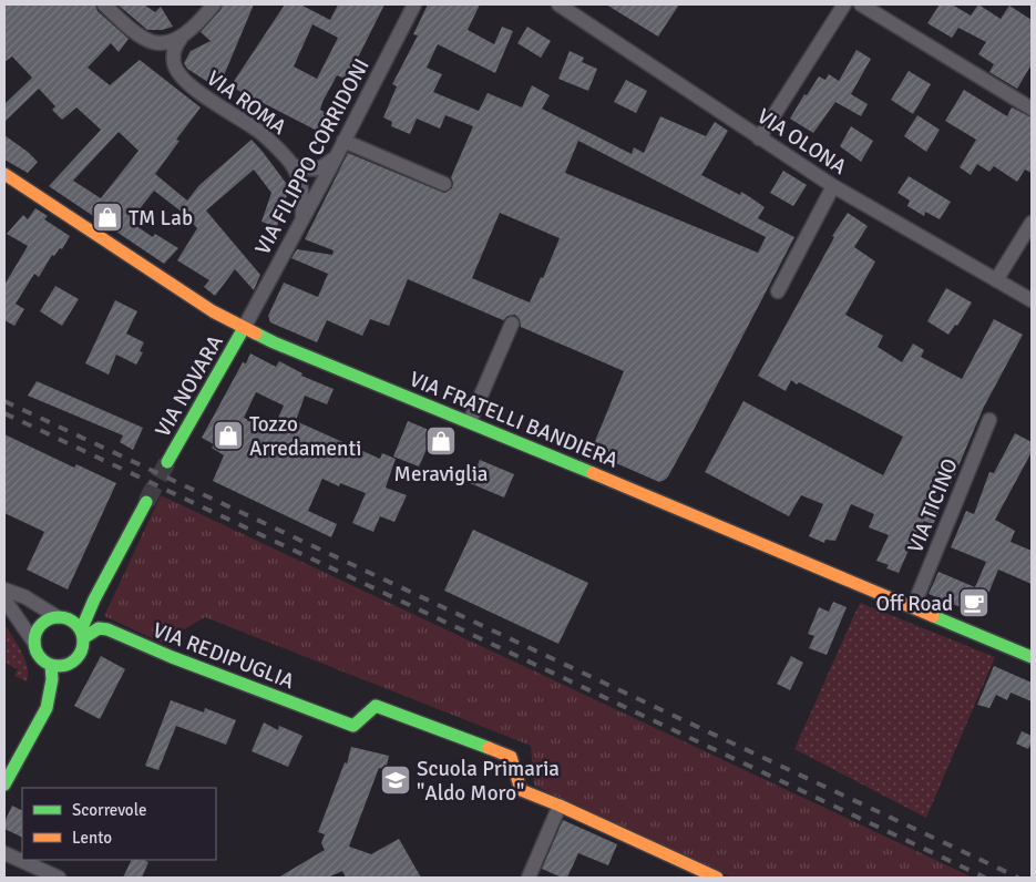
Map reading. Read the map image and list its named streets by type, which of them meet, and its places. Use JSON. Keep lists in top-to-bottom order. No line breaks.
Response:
{"streets":{"street":["VIA ROMA","VIA OLONA","VIA FILIPPO CORRIDONI","VIA NOVARA","VIA FRATELLI BANDIERA","VIA TICINO","VIA REDIPUGLIA"]},"crossings":[["VIA ROMA","VIA FILIPPO CORRIDONI"],["VIA FILIPPO CORRIDONI","VIA NOVARA"],["VIA FILIPPO CORRIDONI","VIA FRATELLI BANDIERA"],["VIA NOVARA","VIA FRATELLI BANDIERA"],["VIA FRATELLI BANDIERA","VIA TICINO"]],"places":{"shop":["TM Lab","Tozzo Arredamenti","Meraviglia"],"cafe":["Off Road"],"school or university":["Scuola Primaria \"Aldo Moro\""]},"legend":["Scorrevole","Lento"]}
